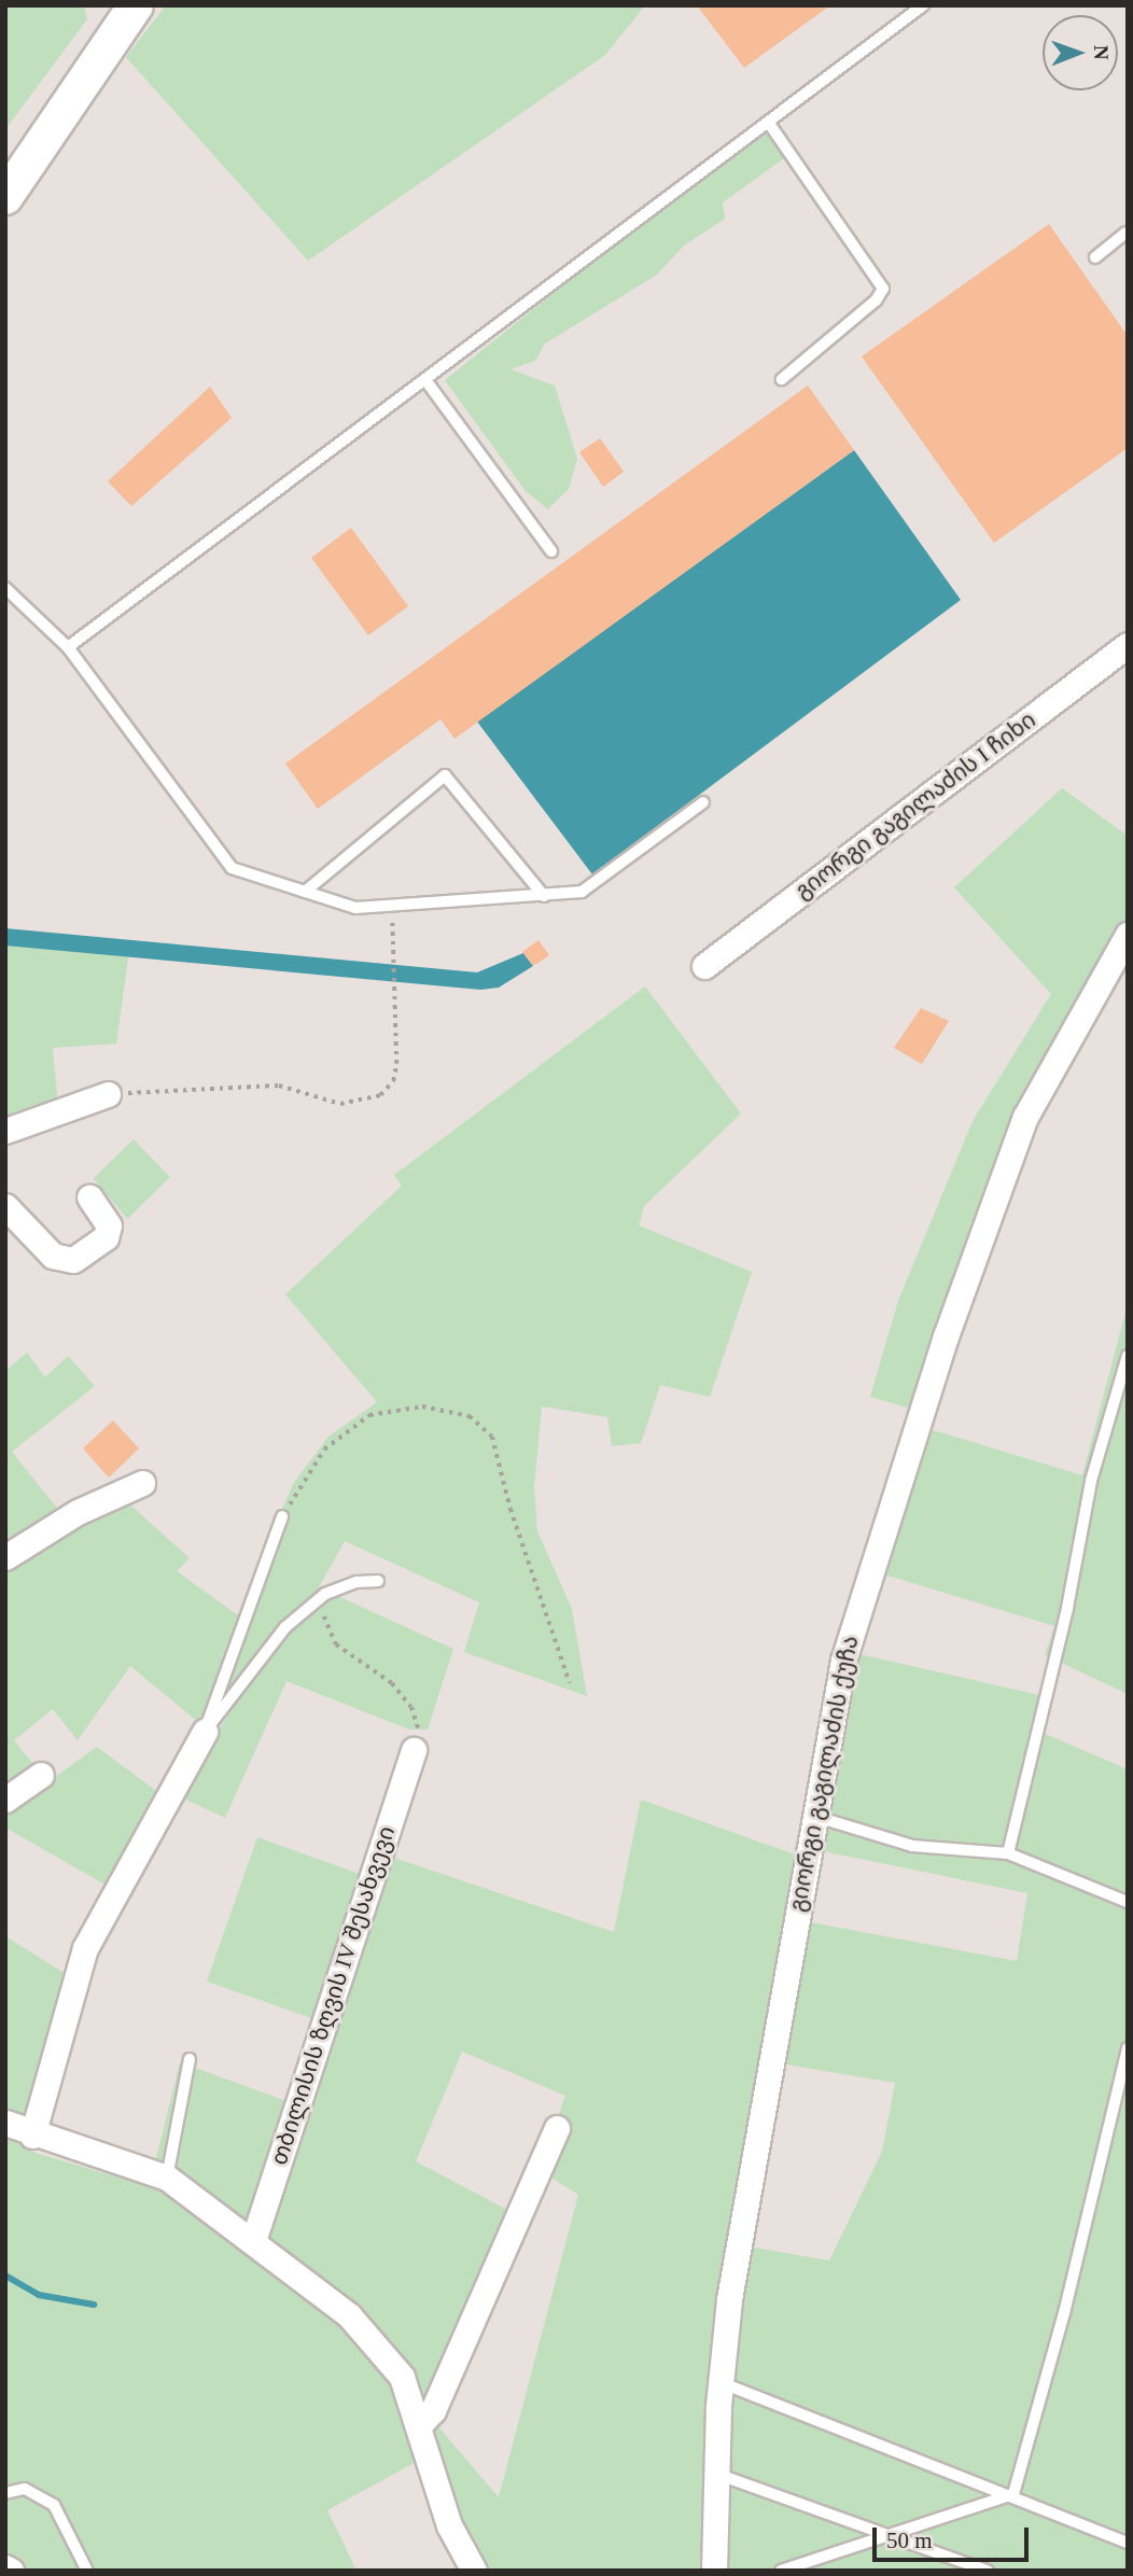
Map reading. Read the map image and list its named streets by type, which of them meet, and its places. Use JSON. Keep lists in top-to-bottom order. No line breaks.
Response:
{"streets":{"street":["გიორგი გაგილაძის I ჩიხი","გიორგი გაგილაძის ქუჩა","თბილისის ზღვის IV შესახვევი"]},"scale_bar":"50 m","north":"right"}
